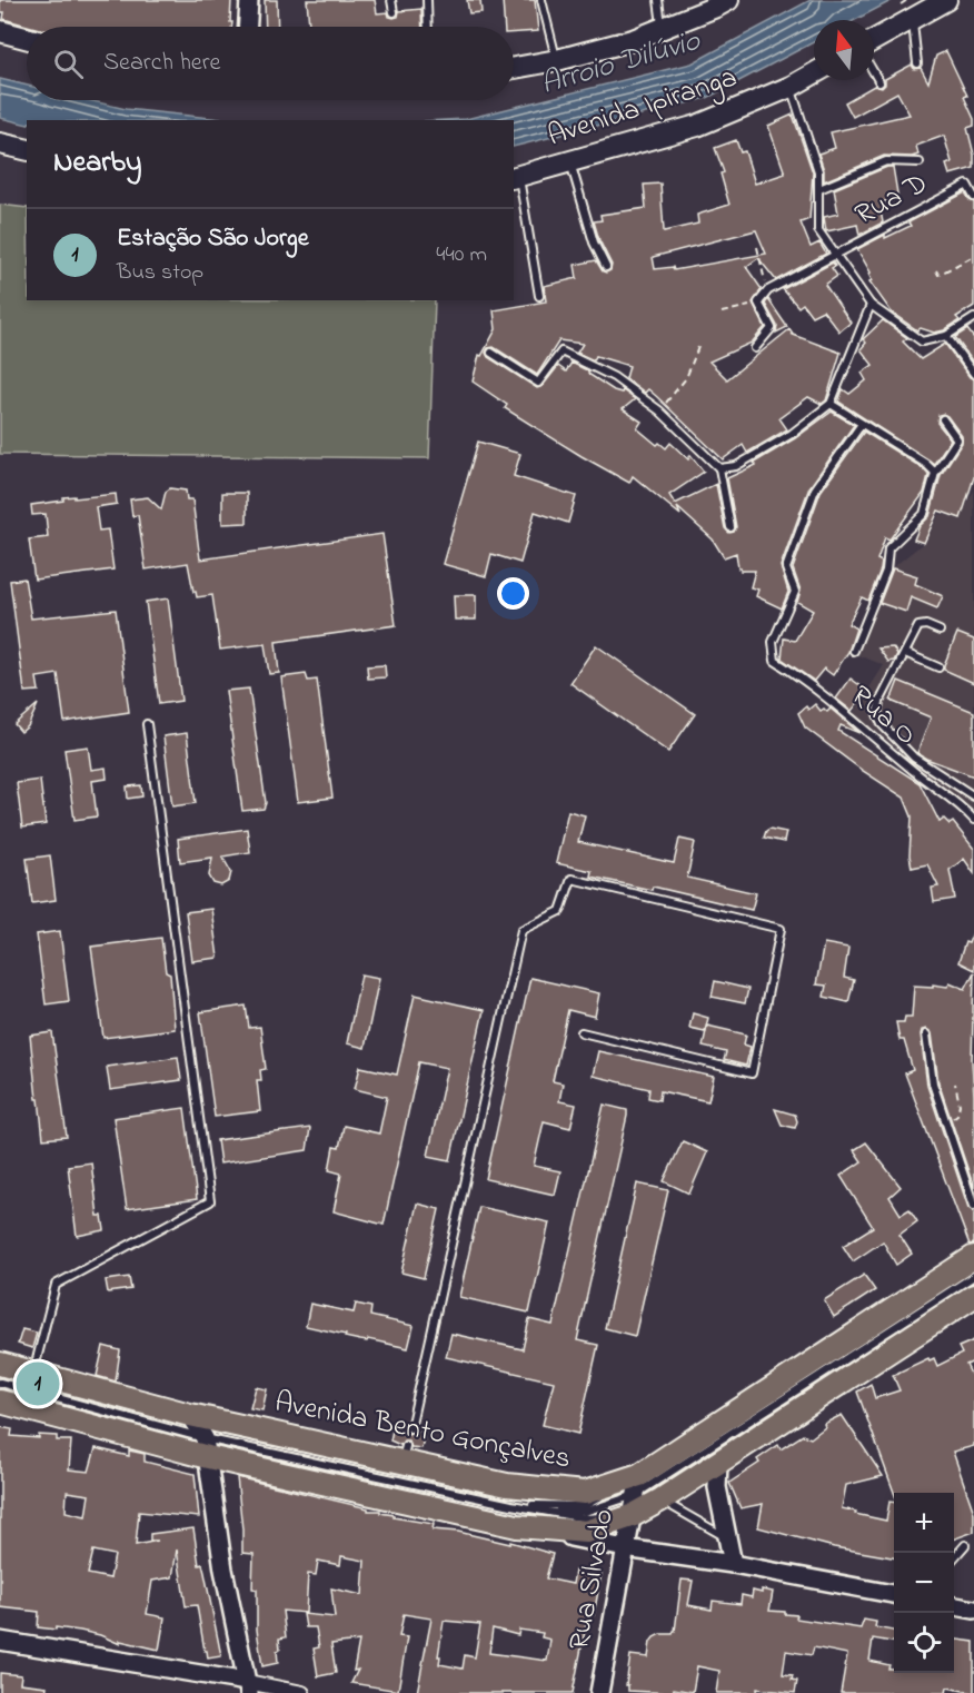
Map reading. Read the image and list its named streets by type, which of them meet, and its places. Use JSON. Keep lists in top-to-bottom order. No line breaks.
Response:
{"streets":{"main road":["Avenida Ipiranga","Avenida Bento Gonçalves"],"street":["Rua Silvado"],"lane":["Rua D","Rua O"]},"crossings":[["Avenida Bento Gonçalves","Rua Silvado"]],"water":["Arroio Dilúvio"],"north":"top","page":{"search":"Search here","heading":"Nearby","list":[{"mark":"1","name":"Estação São Jorge","note":"Bus stop","value":"440 m"}],"pins":"1","map_buttons":["+","−"]}}
